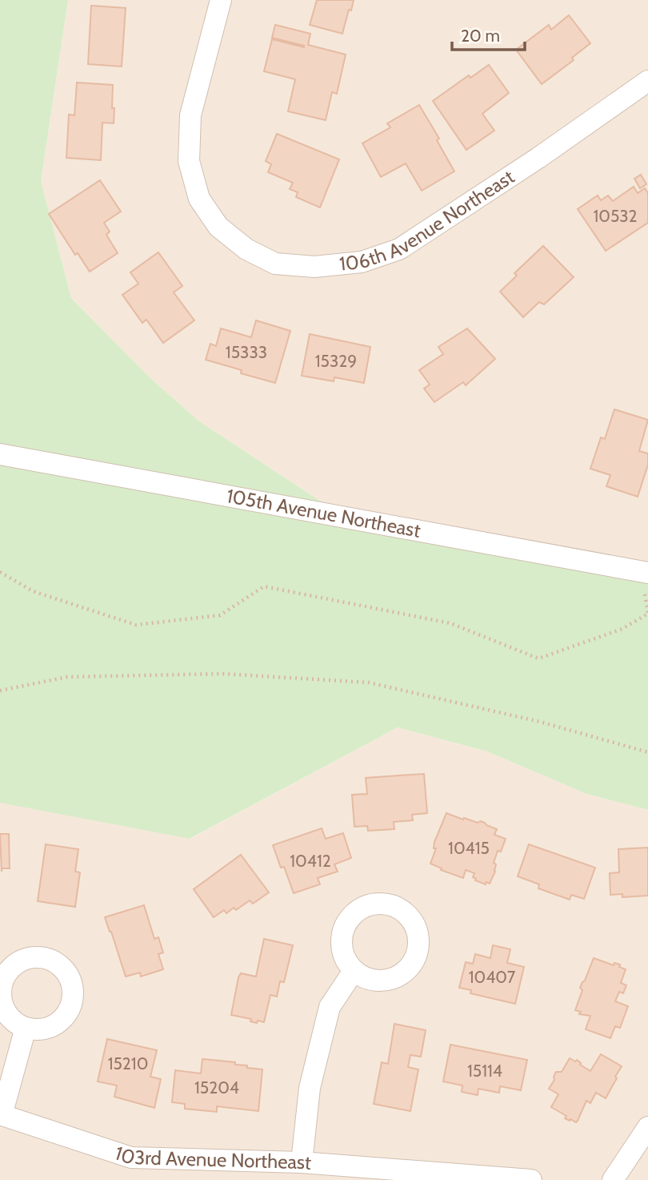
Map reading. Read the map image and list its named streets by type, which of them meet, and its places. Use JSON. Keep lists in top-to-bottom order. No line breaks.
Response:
{"streets":{"street":["106th Avenue Northeast","105th Avenue Northeast","103rd Avenue Northeast"]},"house_numbers":["10532","15333","15329","10415","10412","10407","15210","15114","15204"],"scale_bar":"20 m"}
